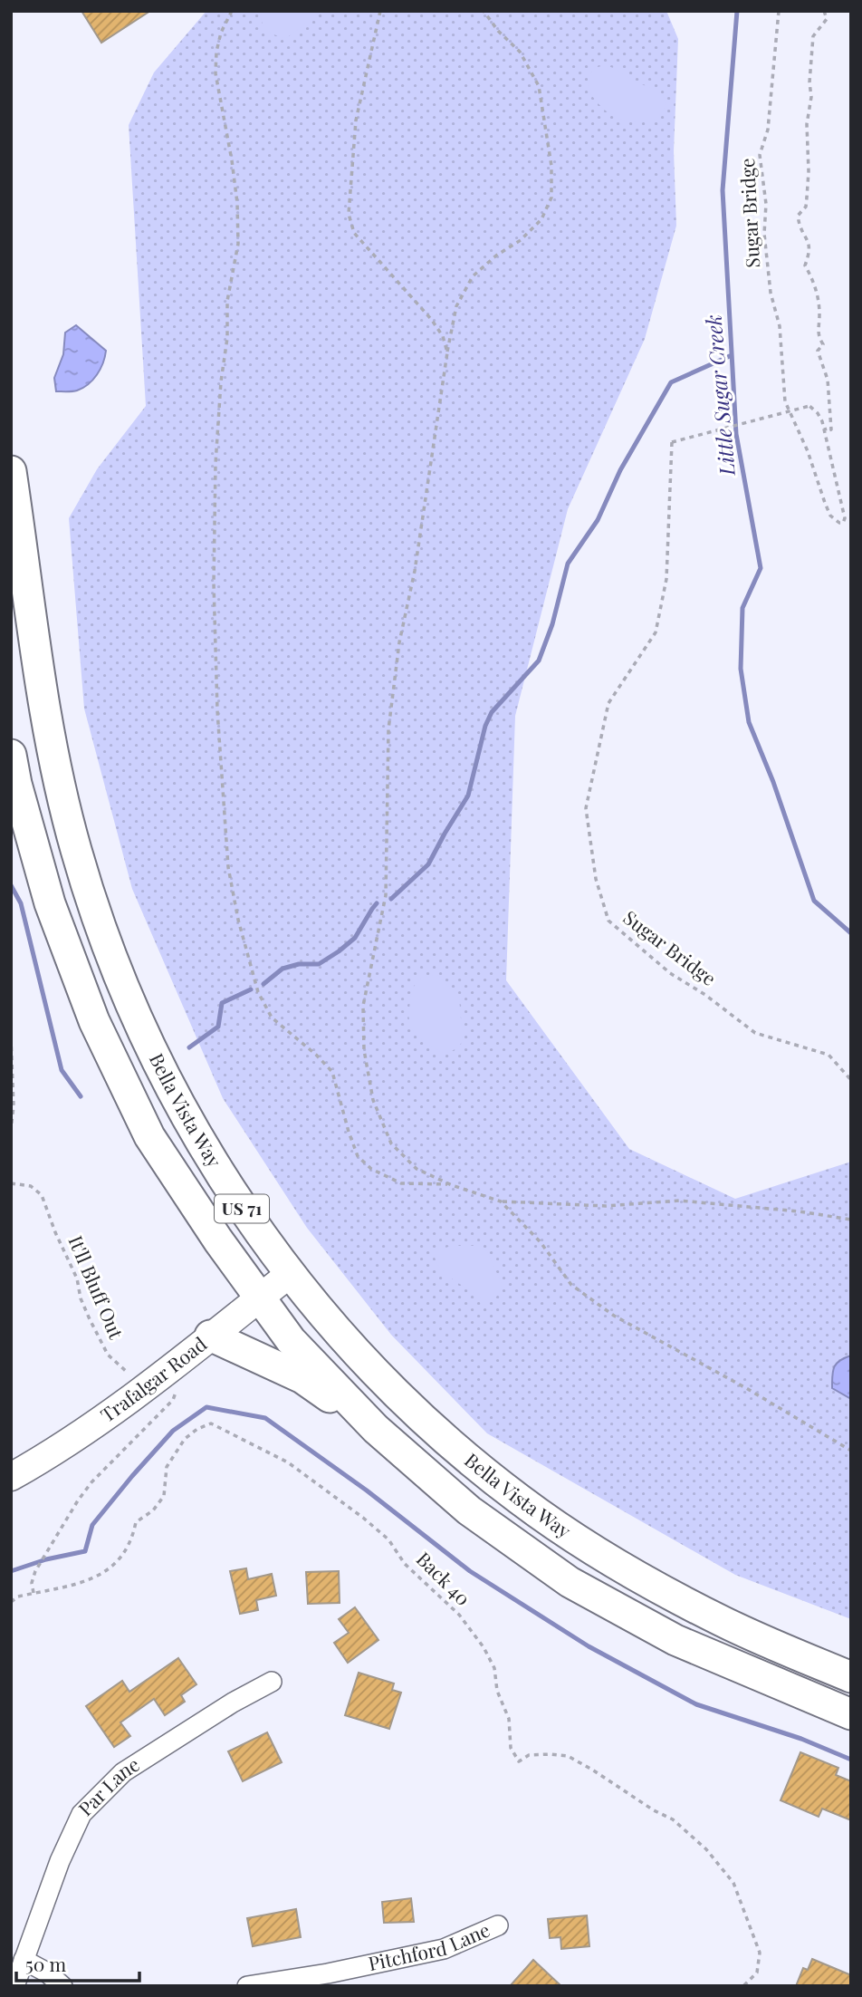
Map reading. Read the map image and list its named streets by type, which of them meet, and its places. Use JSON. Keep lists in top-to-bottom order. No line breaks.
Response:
{"streets":{"main road":["Bella Vista Way","US 71"],"street":["Trafalgar Road","Par Lane","Pitchford Lane"],"path":["Sugar Bridge","It'll Bluff Out","Back 40"]},"crossings":[["Bella Vista Way","Trafalgar Road"],["US 71","Trafalgar Road"],["It'll Bluff Out","Trafalgar Road"]],"water":["Little Sugar Creek"],"scale_bar":"50 m"}
